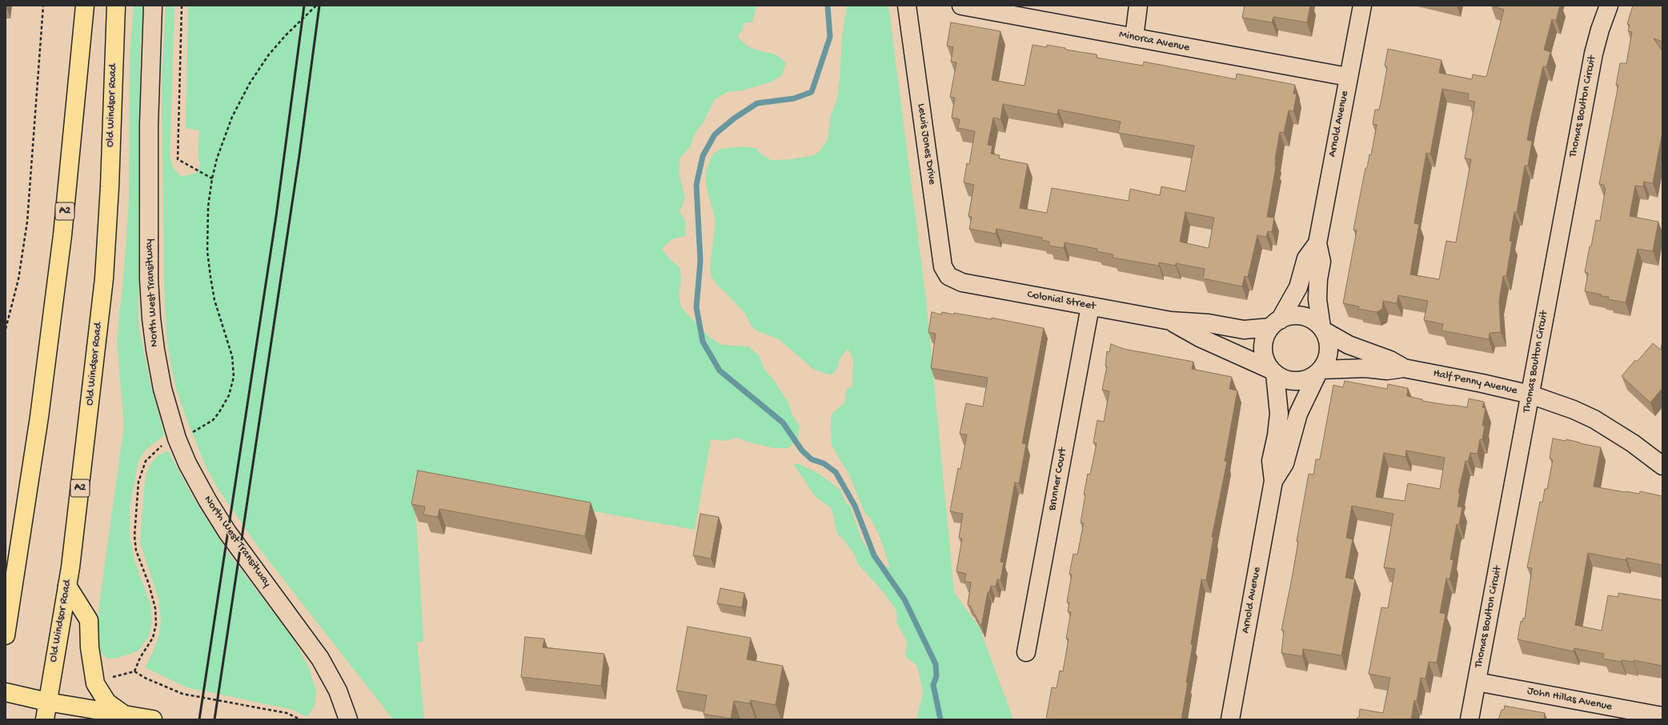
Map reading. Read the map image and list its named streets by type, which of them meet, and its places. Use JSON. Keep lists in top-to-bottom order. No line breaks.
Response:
{"streets":{"main road":["Old Windsor Road","A2"],"street":["Minorca Avenue","Thomas Boulton Circuit","Arnold Avenue","Lewis Jones Drive","North West Transitway","Colonial Street","Half Penny Avenue","Brunner Court","John Hillas Avenue"]},"crossings":[["Minorca Avenue","Arnold Avenue"],["Thomas Boulton Circuit","Half Penny Avenue"],["Thomas Boulton Circuit","John Hillas Avenue"],["Arnold Avenue","Colonial Street"],["Arnold Avenue","Half Penny Avenue"],["Lewis Jones Drive","Colonial Street"],["Colonial Street","Half Penny Avenue"],["Colonial Street","Brunner Court"]]}
